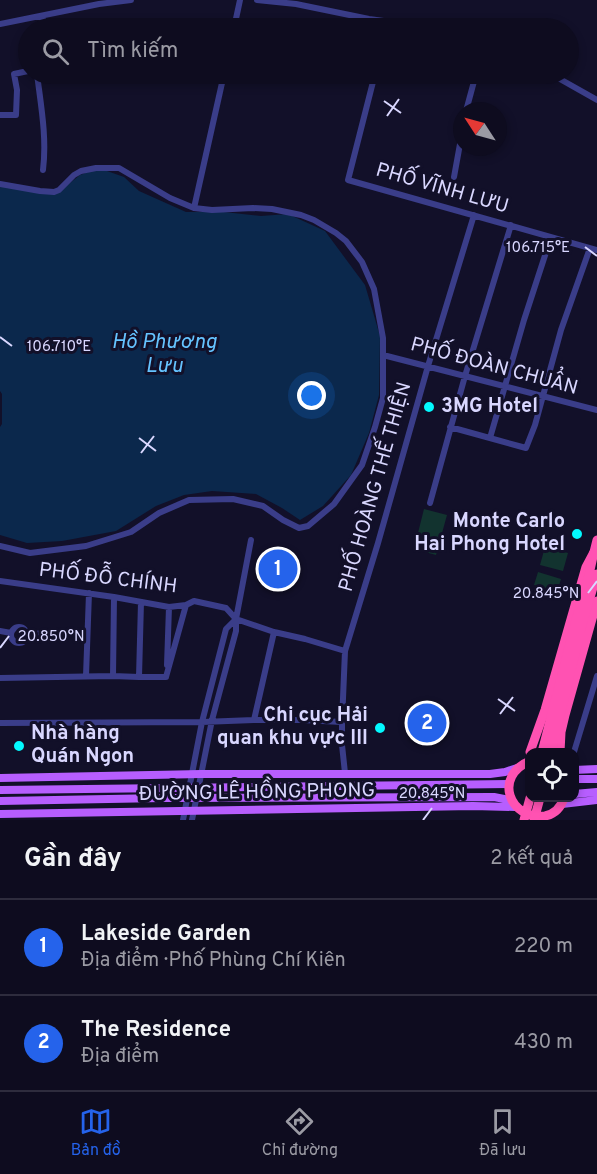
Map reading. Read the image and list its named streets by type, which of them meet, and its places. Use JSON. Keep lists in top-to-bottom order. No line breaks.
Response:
{"streets":{"main road":["ĐƯỜNG LÊ HỒNG PHONG"],"street":["PHỐ VĨNH LƯU","PHỐ ĐOÀN CHUẨN","PHỐ HOÀNG THẾ THIỆN","PHỐ ĐỖ CHÍNH"]},"crossings":[["PHỐ VĨNH LƯU","PHỐ HOÀNG THẾ THIỆN"],["PHỐ ĐOÀN CHUẨN","PHỐ HOÀNG THẾ THIỆN"],["PHỐ HOÀNG THẾ THIỆN","PHỐ ĐỖ CHÍNH"],["PHỐ HOÀNG THẾ THIỆN","ĐƯỜNG LÊ HỒNG PHONG"]],"water":["Hồ Phương Lưu"],"places":["3MG Hotel","Monte Carlo Hai Phong Hotel","Chi cục Hải quan khu vực III","Nhà hàng Quán Ngon"],"north":"top left","page":{"search":"Tìm kiếm","pins":["1","2"],"heading":["Gần đây","2 kết quả"],"list":[{"mark":"1","name":"Lakeside Garden","note":"Địa điểm · Phố Phùng Chí Kiên","value":"220 m"},{"mark":"2","name":"The Residence","note":"Địa điểm","value":"430 m"}],"nav":["Bản đồ","Chỉ đường","Đã lưu"]},"coordinates":["106.715°E","106.710°E","20.845°N","20.850°N"]}
